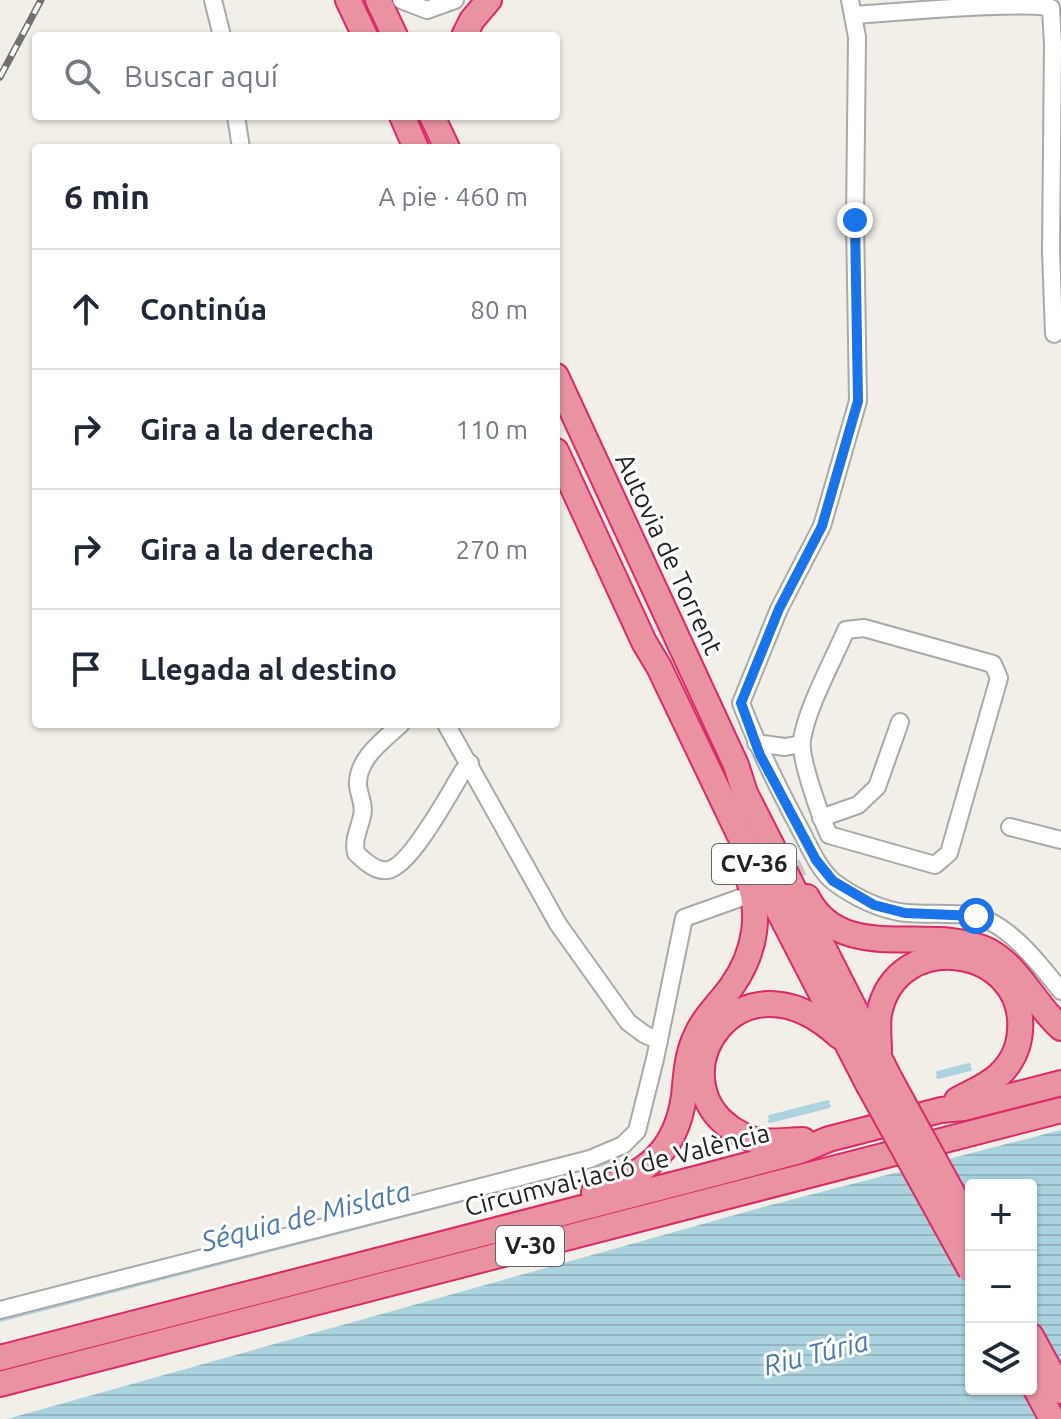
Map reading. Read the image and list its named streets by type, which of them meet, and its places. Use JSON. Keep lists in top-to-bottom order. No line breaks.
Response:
{"streets":{"highway":["Autovia de Torrent","CV-36","Circumval·lació de València","V-30"]},"water":["Séquia de Mislata","Riu Túria"],"page":{"search":"Buscar aquí","heading":["6 min","A pie · 460 m"],"list":[["Continúa","80 m"],["Gira a la derecha","110 m"],["Gira a la derecha","270 m"],"Llegada al destino"],"map_buttons":["+","−"]}}
